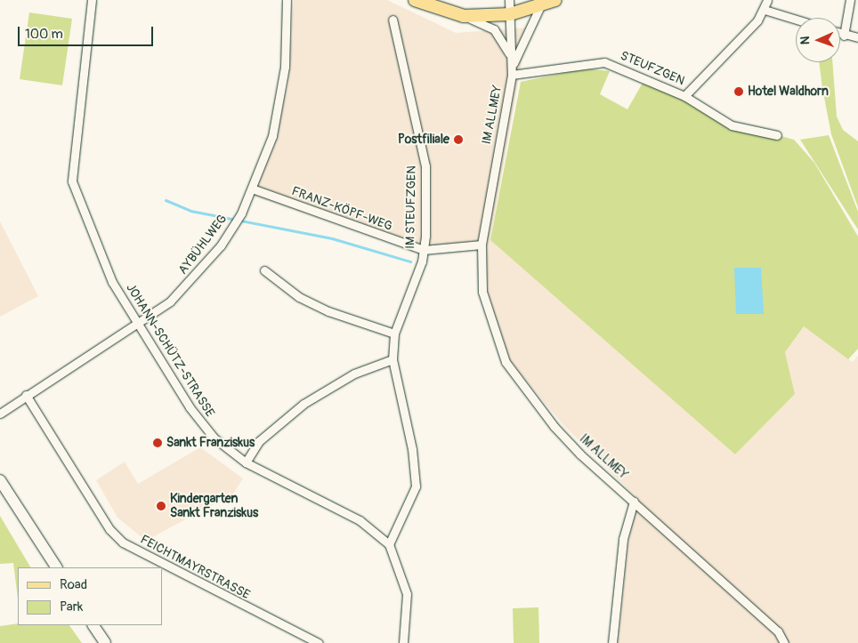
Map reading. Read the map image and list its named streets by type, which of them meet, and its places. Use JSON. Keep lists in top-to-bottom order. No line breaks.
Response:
{"streets":{"street":["STEUFZGEN","IM ALLMEY","IM STEUFZGEN","FRANZ-KÖPF-WEG","AYBÜHLWEG","JOHANN-SCHÜTZ-STRASSE","FEICHTMAYRSTRASSE"]},"crossings":[["STEUFZGEN","IM ALLMEY"],["IM STEUFZGEN","FRANZ-KÖPF-WEG"],["IM STEUFZGEN","JOHANN-SCHÜTZ-STRASSE"],["FRANZ-KÖPF-WEG","AYBÜHLWEG"],["AYBÜHLWEG","JOHANN-SCHÜTZ-STRASSE"],["AYBÜHLWEG","FEICHTMAYRSTRASSE"]],"places":["Hotel Waldhorn","Postfiliale","Sankt Franziskus","Kindergarten Sankt Franziskus"],"legend":["Road","Park"],"scale_bar":"100 m","north":"left"}
